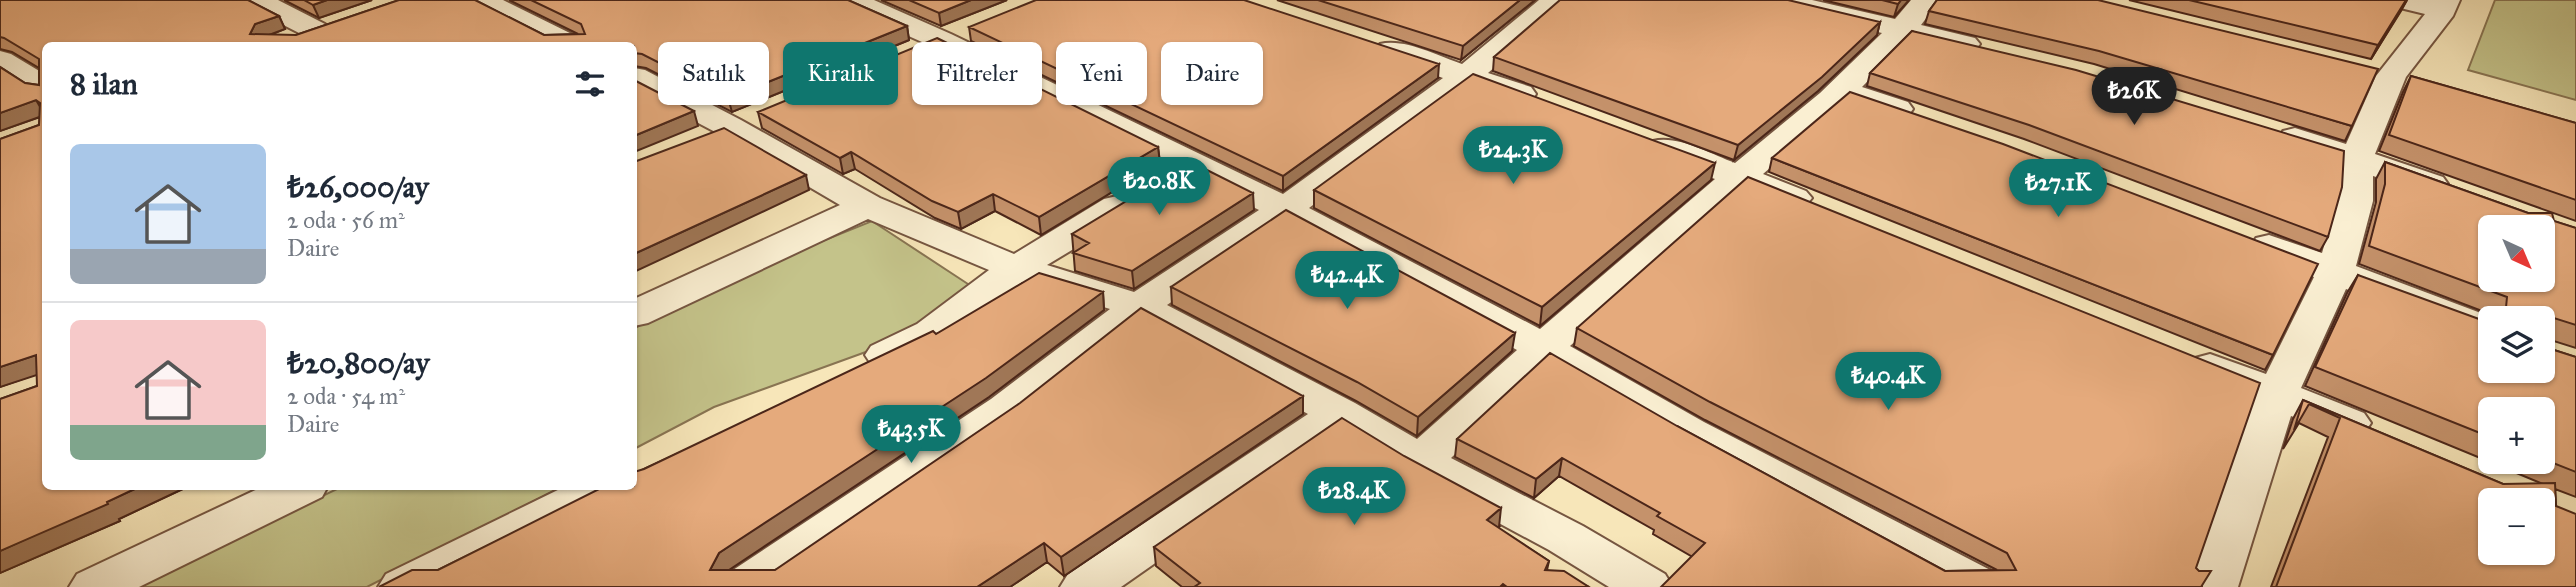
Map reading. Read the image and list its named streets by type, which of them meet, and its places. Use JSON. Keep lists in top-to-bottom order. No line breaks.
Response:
{"north":"bottom right","page":{"chip":["Satılık","Kiralık","Filtreler","Yeni","Daire"],"heading":"8 ilan","price":["₺26K","₺24.3K","₺20.8K","₺27.1K","₺42.4K","₺40.4K","₺43.5K","₺28.4K"],"list":[{"name":"₺26,000/ay","note":"2 oda · 56 m² · Daire"},{"name":"₺20,800/ay","note":"2 oda · 54 m² · Daire"}],"map_buttons":["+","−"]}}
